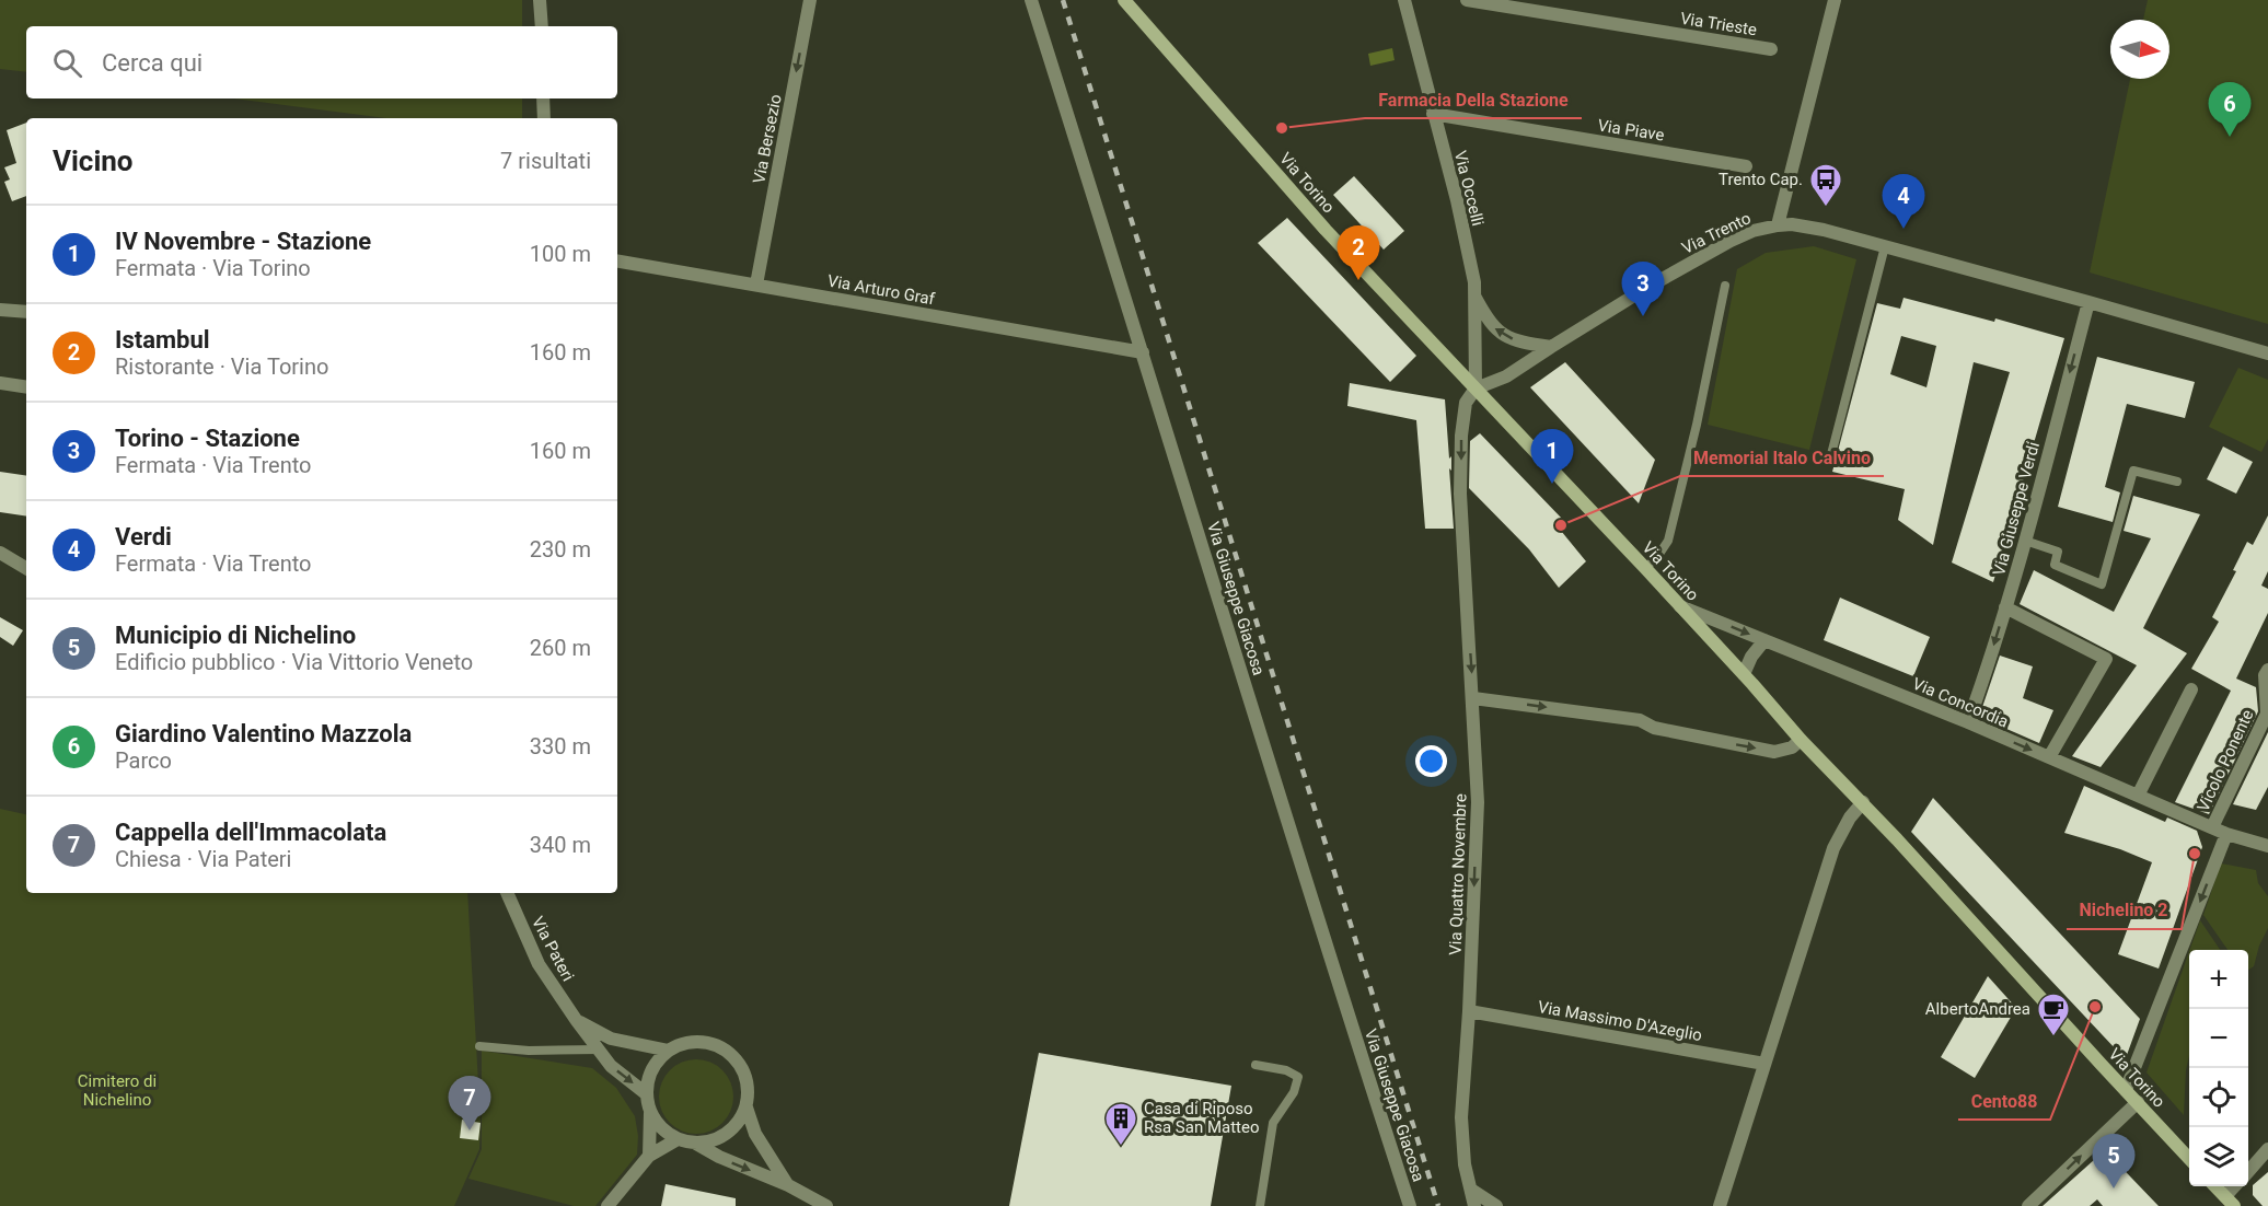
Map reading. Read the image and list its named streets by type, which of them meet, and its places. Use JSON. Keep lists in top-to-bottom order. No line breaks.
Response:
{"streets":{"main road":["Via Torino"],"street":["Via Trieste","Via Piave","Via Bersezio","Via Occelli","Via Trento","Via Arturo Graf","Via Giuseppe Verdi","Via Giuseppe Giacosa","Via Concordia","Vicolo Ponente","Via Quattro Novembre","Via Pateri","Via Massimo D'Azeglio"]},"crossings":[["Via Piave","Via Occelli"],["Via Bersezio","Via Arturo Graf"],["Via Torino","Via Occelli"],["Via Torino","Via Trento"],["Via Torino","Via Concordia"],["Via Torino","Via Quattro Novembre"],["Via Occelli","Via Trento"],["Via Occelli","Via Quattro Novembre"],["Via Trento","Via Giuseppe Verdi"],["Via Trento","Via Quattro Novembre"],["Via Arturo Graf","Via Giuseppe Giacosa"],["Via Giuseppe Verdi","Via Concordia"],["Via Concordia","Vicolo Ponente"],["Via Quattro Novembre","Via Massimo D'Azeglio"]],"one_way":["Via Bersezio","Via Giuseppe Verdi","Via Quattro Novembre"],"parks":["Cimitero di Nichelino"],"places":{"other":["Farmacia Della Stazione","Memorial Italo Calvino","Nichelino 2","Cento88"],"bus stop":["Trento Cap."],"cafe":["AlbertoAndrea"],"building":["Casa di Riposo Rsa San Matteo"]},"north":"right","page":{"search":"Cerca qui","pins":["6","4","2","3","1","7","5"],"heading":["Vicino","7 risultati"],"list":[{"mark":"1","name":"IV Novembre - Stazione","note":"Fermata · Via Torino","value":"100 m"},{"mark":"2","name":"Istambul","note":"Ristorante · Via Torino","value":"160 m"},{"mark":"3","name":"Torino - Stazione","note":"Fermata · Via Trento","value":"160 m"},{"mark":"4","name":"Verdi","note":"Fermata · Via Trento","value":"230 m"},{"mark":"5","name":"Municipio di Nichelino","note":"Edificio pubblico · Via Vittorio Veneto","value":"260 m"},{"mark":"6","name":"Giardino Valentino Mazzola","note":"Parco","value":"330 m"},{"mark":"7","name":"Cappella dell'Immacolata","note":"Chiesa · Via Pateri","value":"340 m"}],"map_buttons":["+","−"]}}
